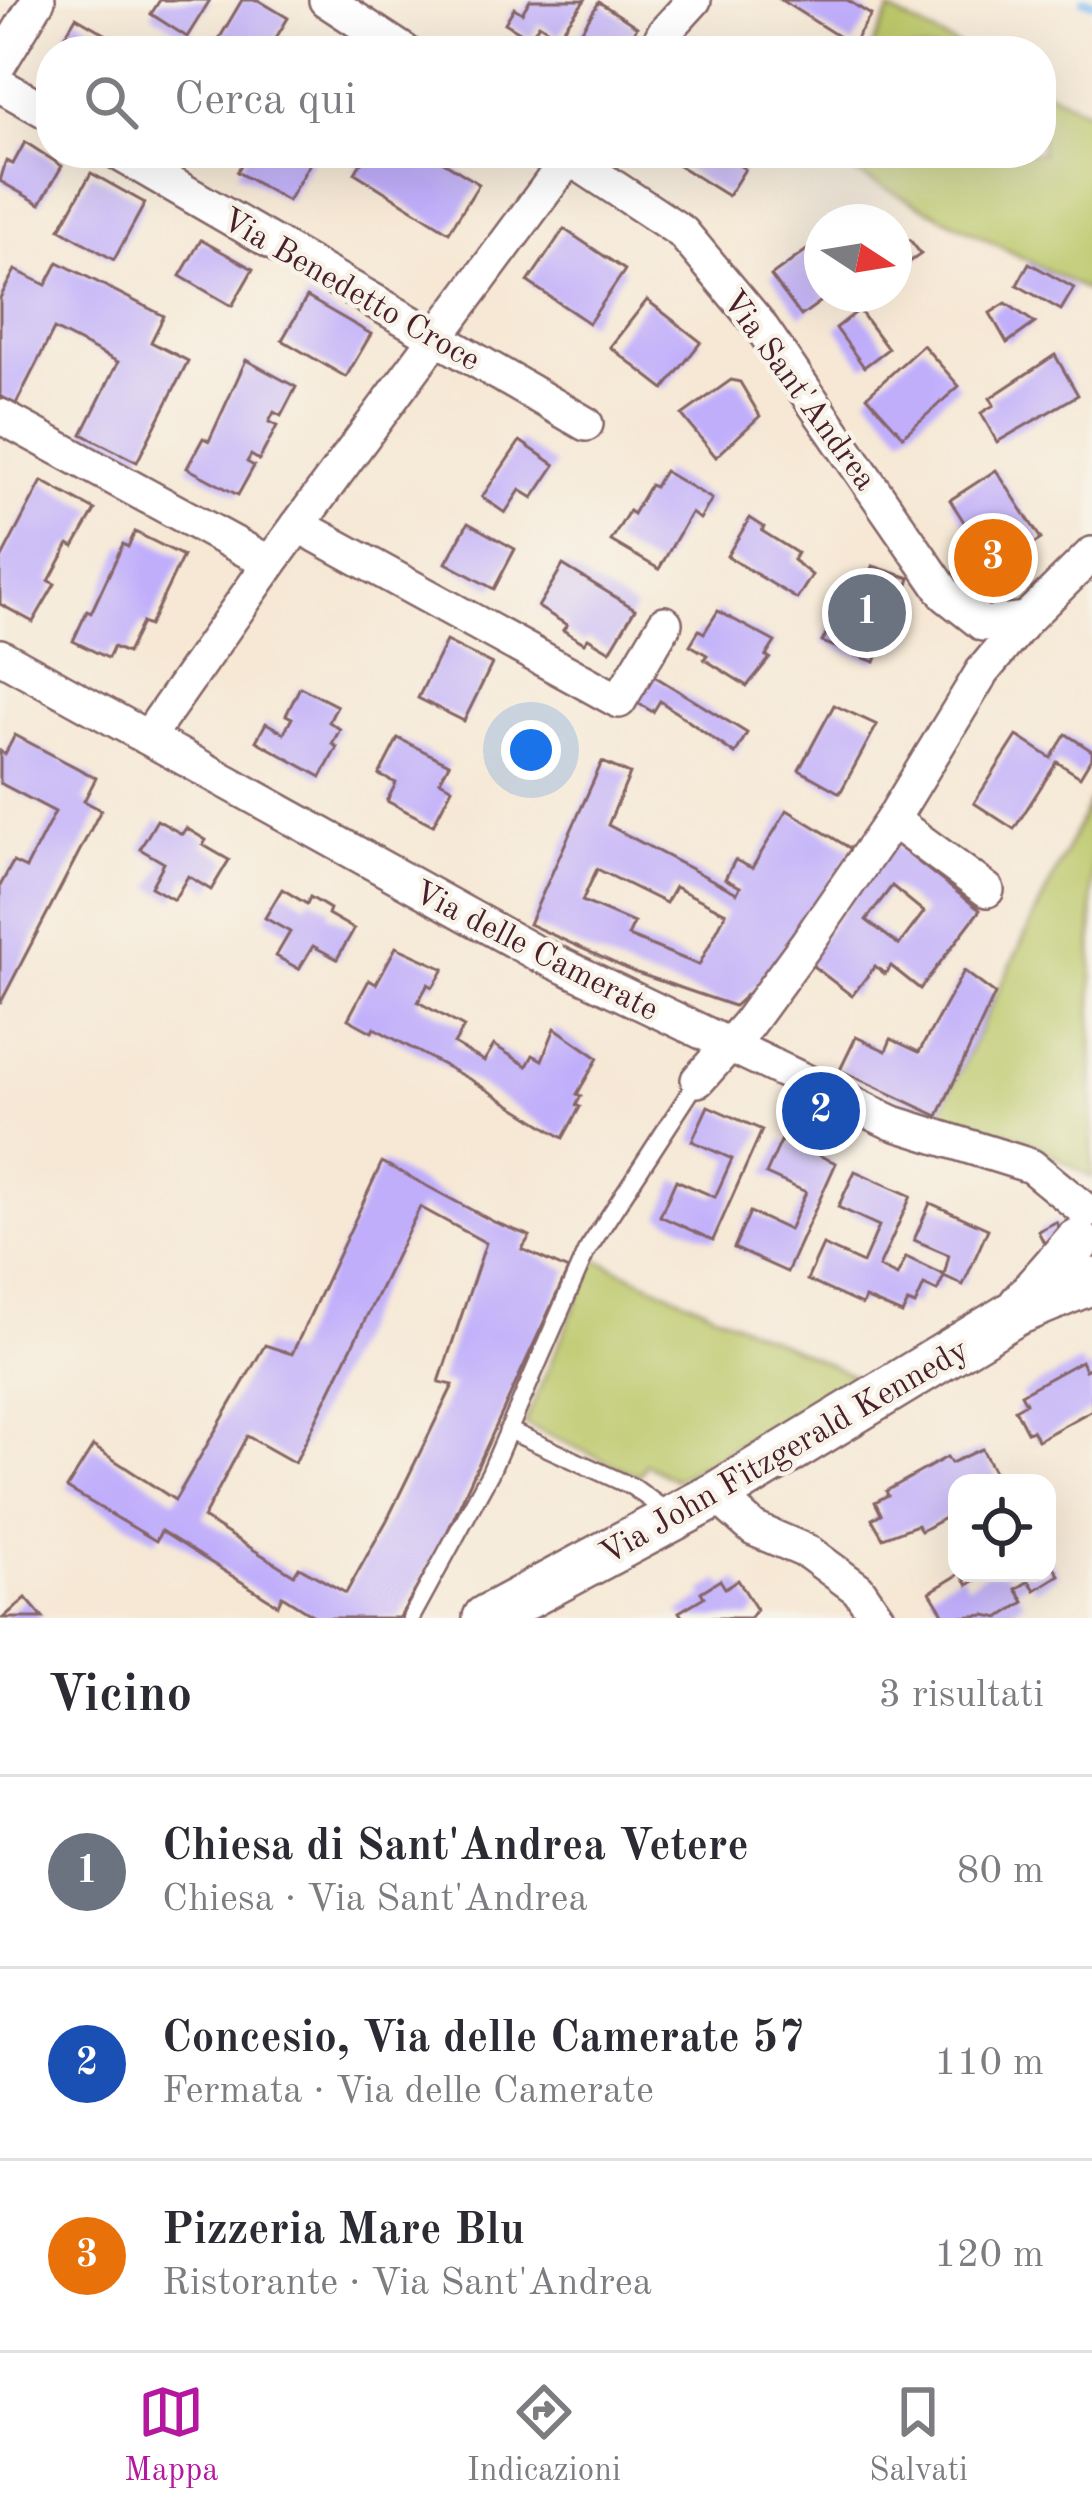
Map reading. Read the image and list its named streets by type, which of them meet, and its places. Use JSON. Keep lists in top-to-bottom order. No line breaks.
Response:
{"streets":{"street":["Via Benedetto Croce","Via Sant'Andrea","Via delle Camerate","Via John Fitzgerald Kennedy"]},"crossings":[["Via delle Camerate","Via John Fitzgerald Kennedy"]],"north":"right","page":{"search":"Cerca qui","pins":["3","1","2"],"heading":["Vicino","3 risultati"],"list":[{"mark":"1","name":"Chiesa di Sant'Andrea Vetere","note":"Chiesa · Via Sant'Andrea","value":"80 m"},{"mark":"2","name":"Concesio, Via delle Camerate 57","note":"Fermata · Via delle Camerate","value":"110 m"},{"mark":"3","name":"Pizzeria Mare Blu","note":"Ristorante · Via Sant'Andrea","value":"120 m"}],"nav":["Mappa","Indicazioni","Salvati"]}}
